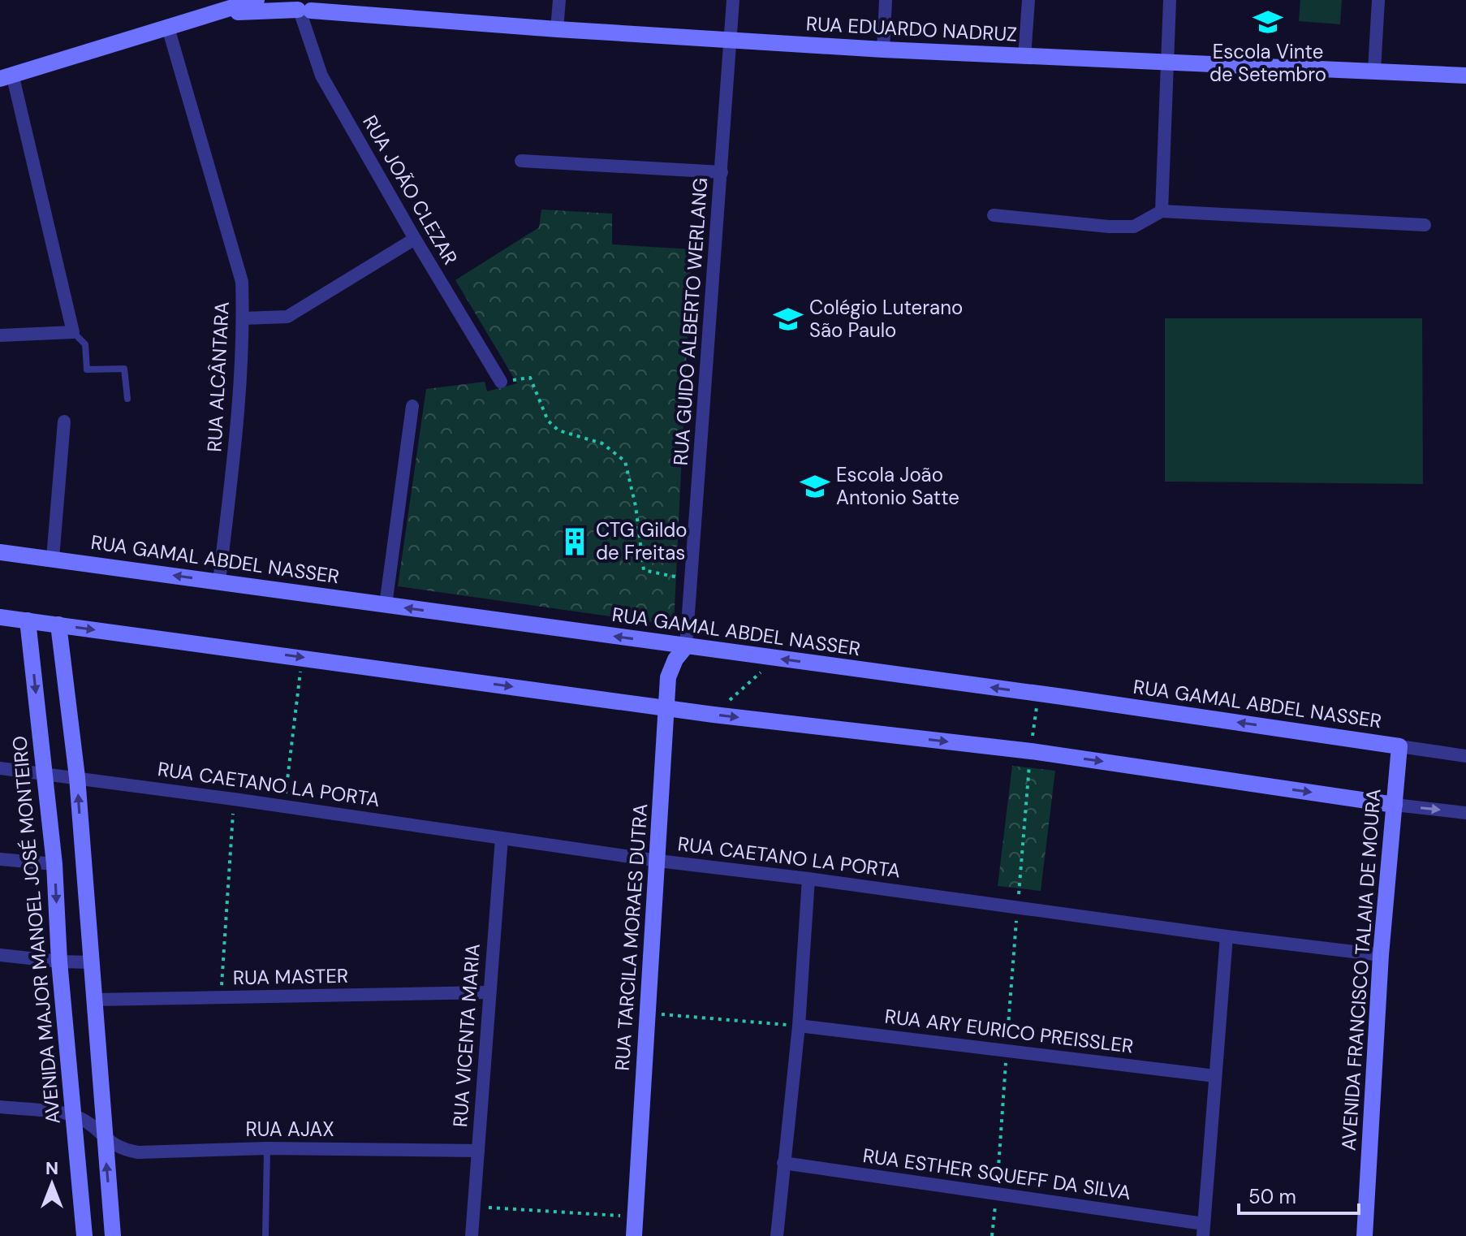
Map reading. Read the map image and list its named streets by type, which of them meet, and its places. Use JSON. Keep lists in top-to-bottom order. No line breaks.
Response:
{"streets":{"street":["RUA EDUARDO NADRUZ","RUA JOÃO CLEZAR","RUA GUIDO ALBERTO WERLANG","RUA ALCÂNTARA","RUA GAMAL ABDEL NASSER","RUA CAETANO LA PORTA","AVENIDA MAJOR MANOEL JOSÉ MONTEIRO","RUA TARCILA MORAES DUTRA","AVENIDA FRANCISCO TALAIA DE MOURA","RUA MASTER","RUA ARY EURICO PREISSLER","RUA VICENTA MARIA","RUA AJAX","RUA ESTHER SQUEFF DA SILVA"]},"crossings":[["RUA EDUARDO NADRUZ","RUA JOÃO CLEZAR"],["RUA EDUARDO NADRUZ","RUA GUIDO ALBERTO WERLANG"],["RUA GUIDO ALBERTO WERLANG","RUA GAMAL ABDEL NASSER"],["RUA GUIDO ALBERTO WERLANG","RUA TARCILA MORAES DUTRA"],["RUA ALCÂNTARA","RUA GAMAL ABDEL NASSER"],["RUA GAMAL ABDEL NASSER","RUA TARCILA MORAES DUTRA"],["RUA GAMAL ABDEL NASSER","AVENIDA FRANCISCO TALAIA DE MOURA"],["RUA CAETANO LA PORTA","AVENIDA MAJOR MANOEL JOSÉ MONTEIRO"],["RUA CAETANO LA PORTA","RUA TARCILA MORAES DUTRA"],["RUA CAETANO LA PORTA","AVENIDA FRANCISCO TALAIA DE MOURA"],["RUA CAETANO LA PORTA","RUA VICENTA MARIA"],["AVENIDA MAJOR MANOEL JOSÉ MONTEIRO","RUA AJAX"],["RUA MASTER","RUA VICENTA MARIA"],["RUA VICENTA MARIA","RUA AJAX"]],"places":{"school or university":["Escola Vinte de Setembro","Colégio Luterano São Paulo","Escola João Antonio Satte"],"building":["CTG Gildo de Freitas"]},"scale_bar":"50 m","north":"top"}
